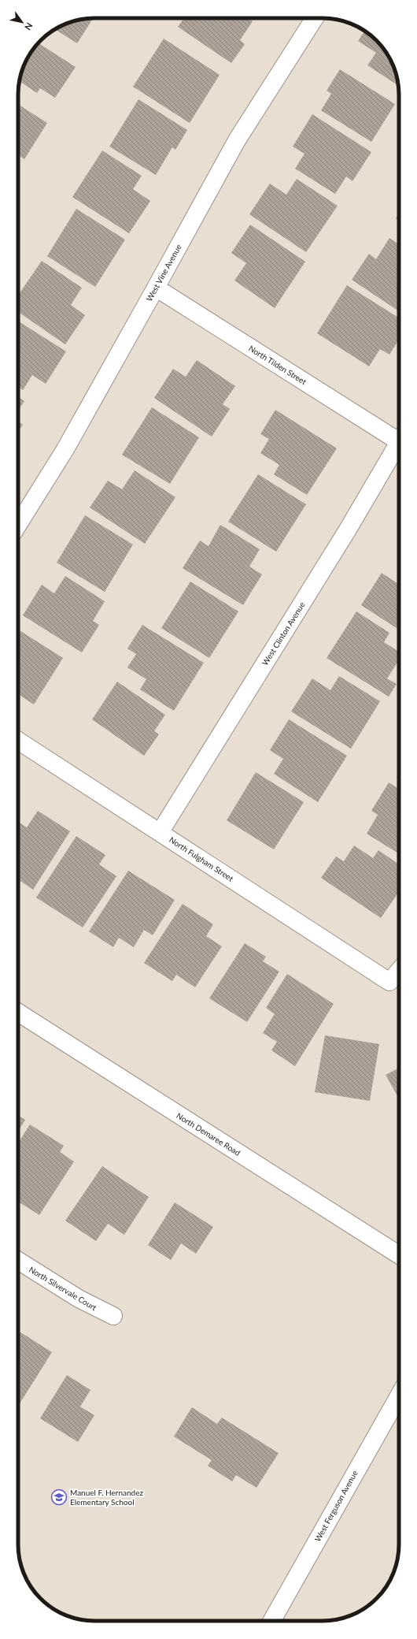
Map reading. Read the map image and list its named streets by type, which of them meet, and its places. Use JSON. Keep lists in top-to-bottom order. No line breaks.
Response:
{"streets":{"street":["West Vine Avenue","North Tilden Street","West Clinton Avenue","North Fulgham Street","North Demaree Road","North Silvervale Court","West Ferguson Avenue"]},"crossings":[["West Vine Avenue","North Tilden Street"],["West Clinton Avenue","North Fulgham Street"]],"places":{"school or university":["Manuel F. Hernandez Elementary School"]},"north":"bottom right"}
